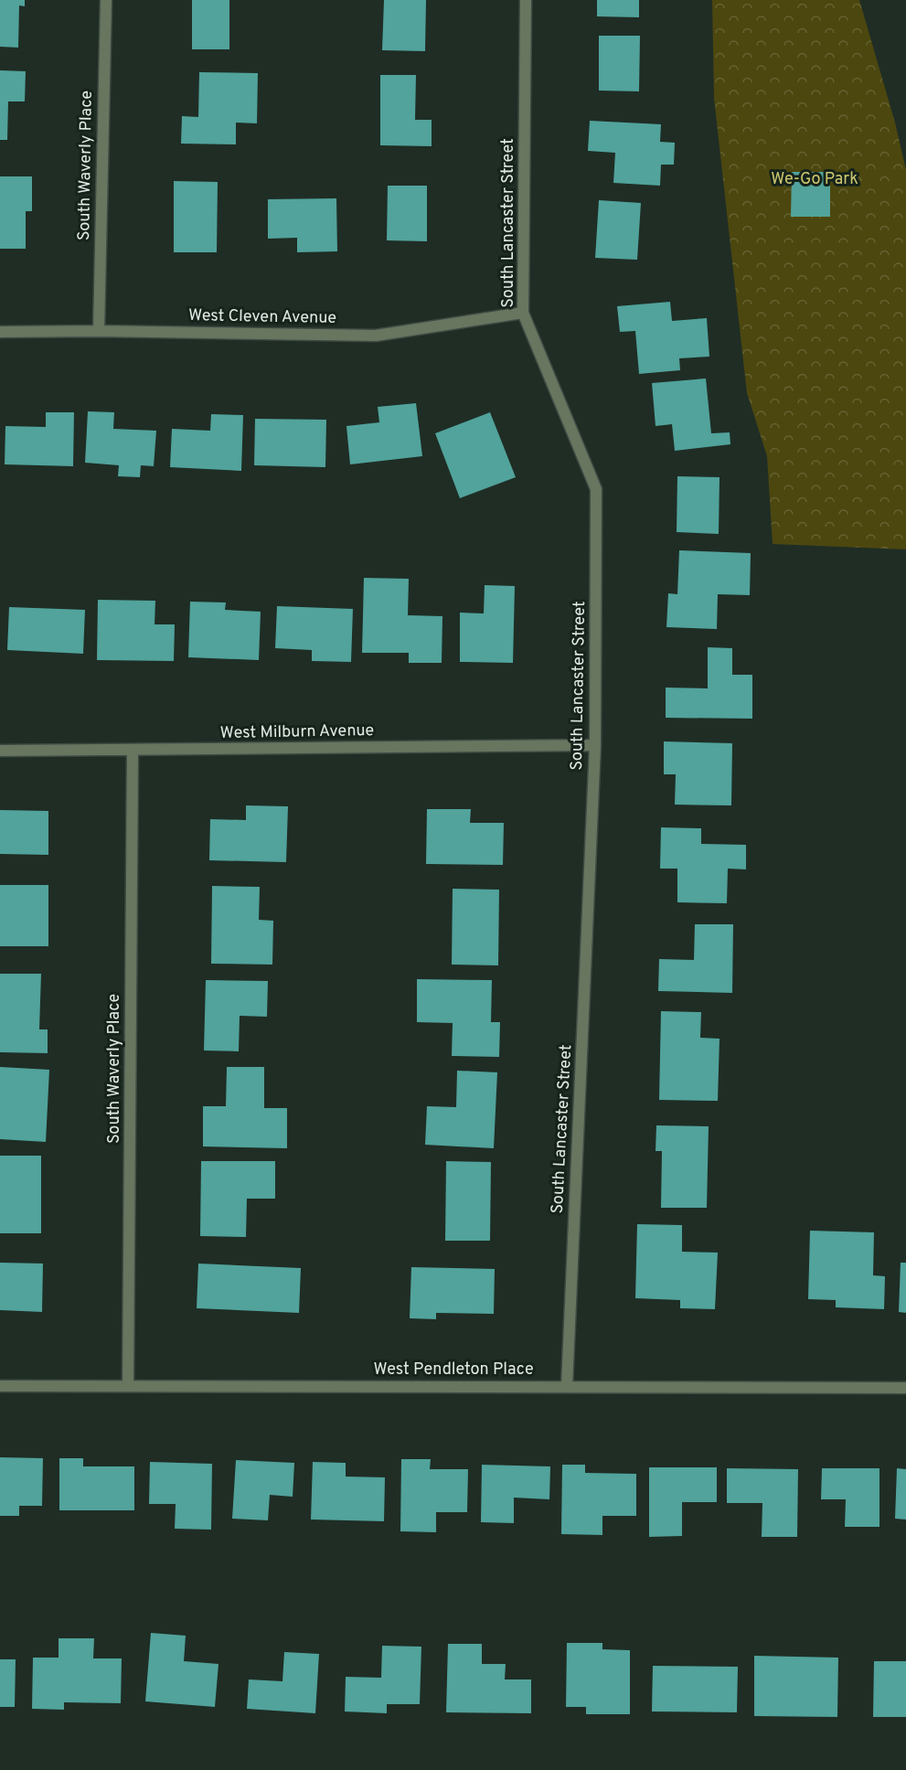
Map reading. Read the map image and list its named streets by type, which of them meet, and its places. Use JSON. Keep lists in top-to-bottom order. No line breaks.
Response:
{"streets":{"street":["South Waverly Place","South Lancaster Street","West Cleven Avenue","West Milburn Avenue","West Pendleton Place"]},"crossings":[["South Waverly Place","West Cleven Avenue"],["South Waverly Place","West Milburn Avenue"],["South Waverly Place","West Pendleton Place"],["South Lancaster Street","West Cleven Avenue"],["South Lancaster Street","West Milburn Avenue"],["South Lancaster Street","West Pendleton Place"]],"parks":["We-Go Park"]}
